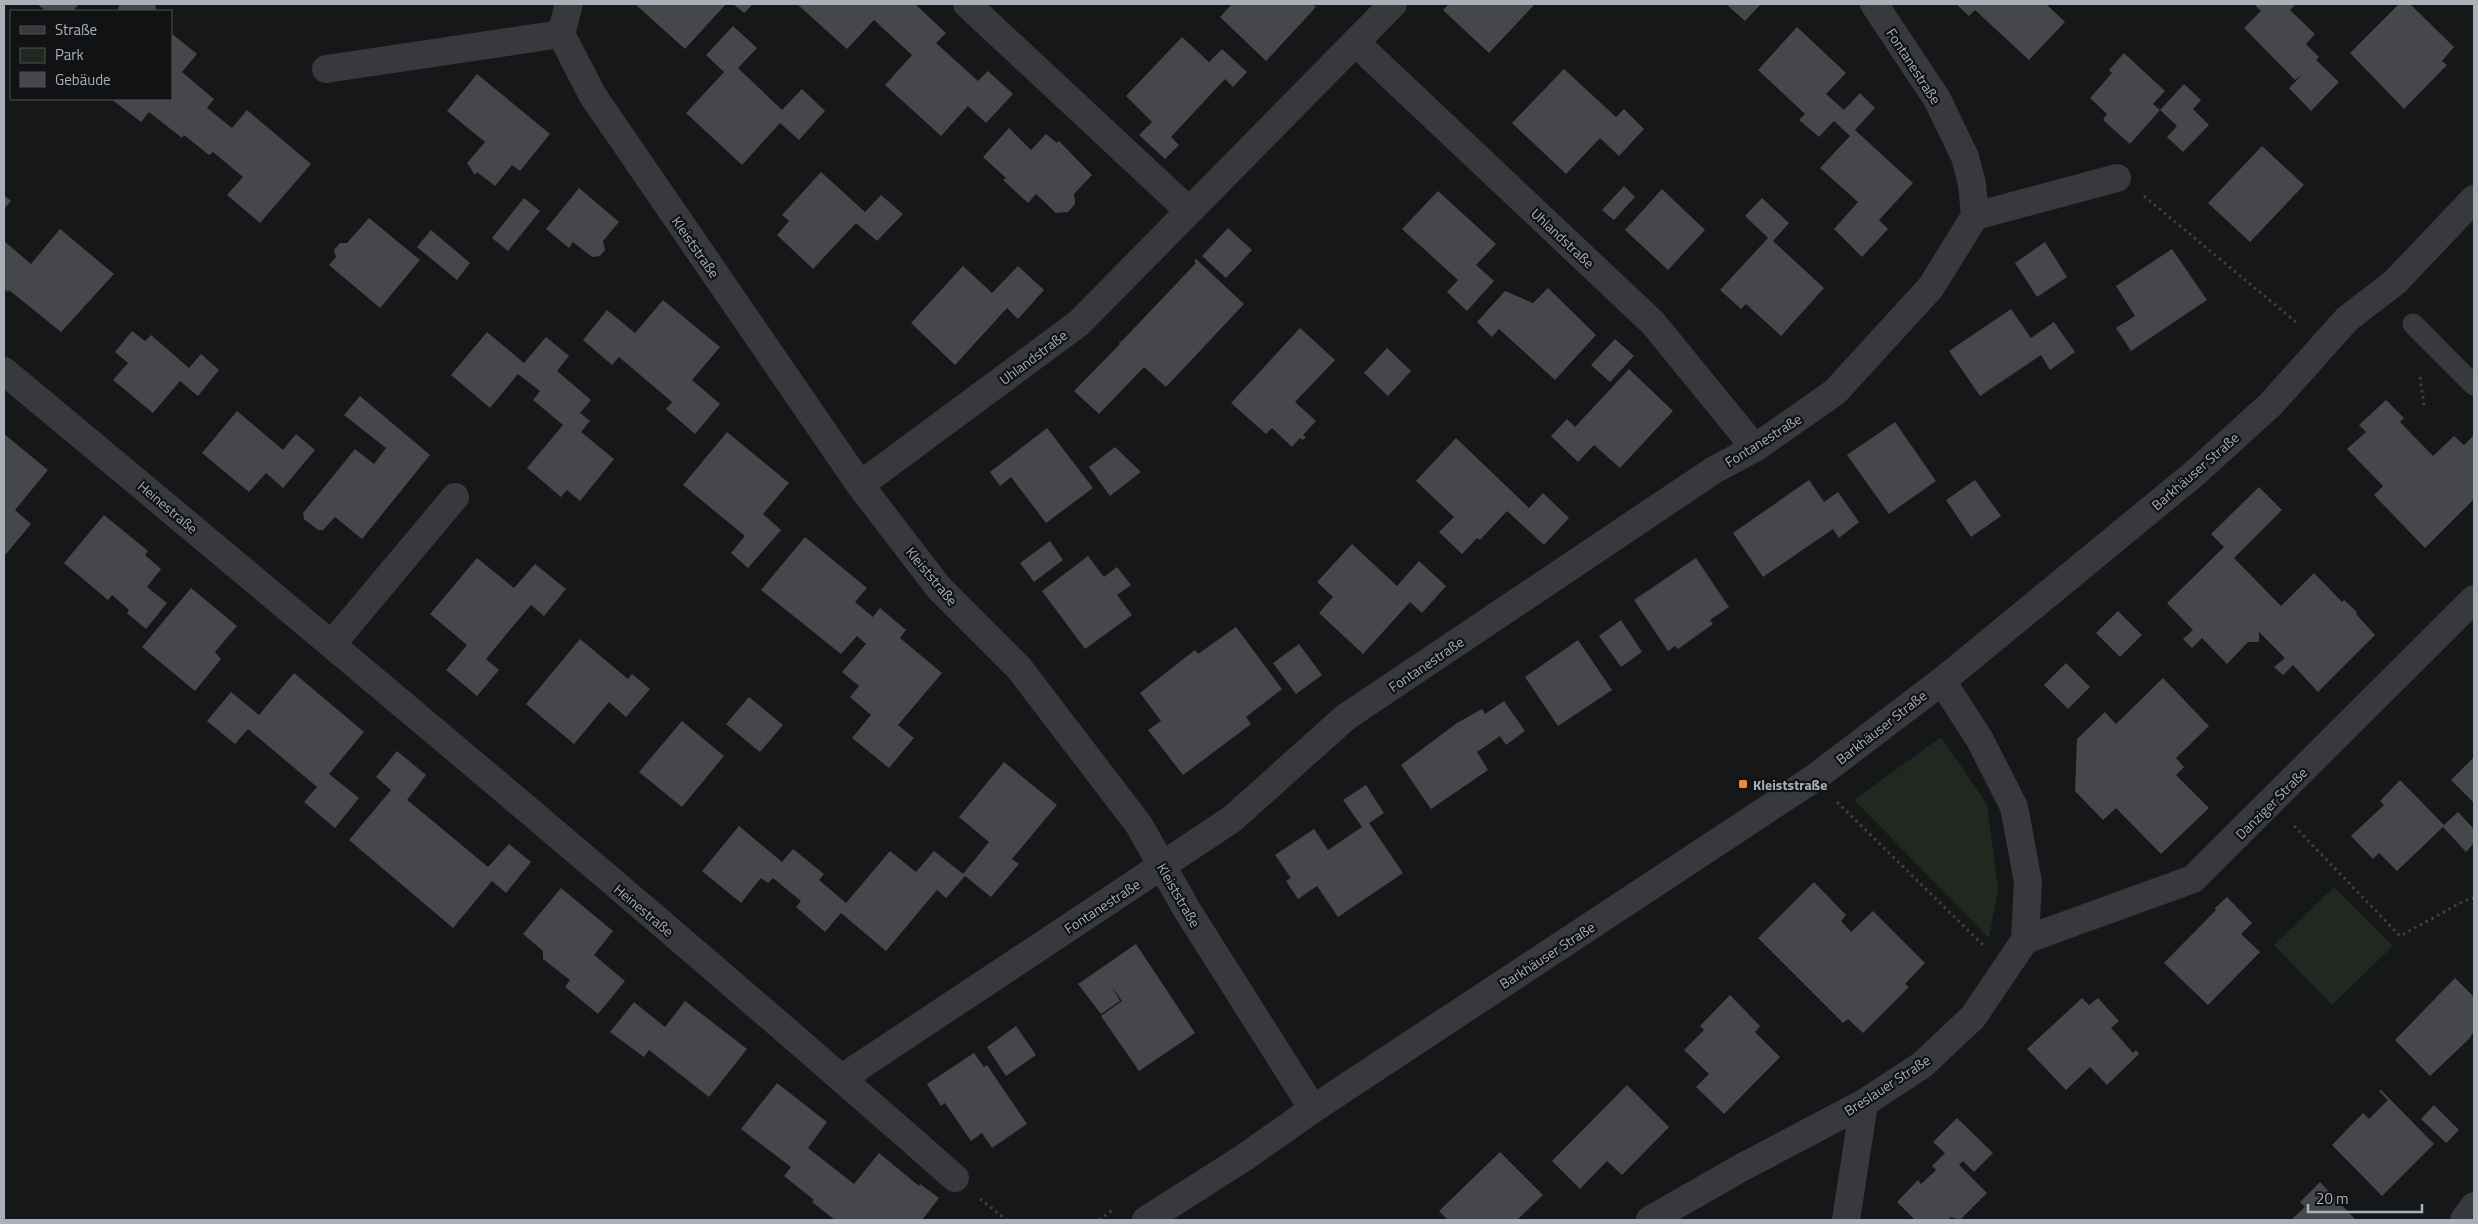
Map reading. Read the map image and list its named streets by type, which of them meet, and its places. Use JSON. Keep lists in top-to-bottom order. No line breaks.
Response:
{"streets":{"street":["Fontanestraße","Uhlandstraße","Kleiststraße","Barkhäuser Straße","Heinestraße","Danziger Straße","Breslauer Straße"]},"crossings":[["Fontanestraße","Uhlandstraße"],["Fontanestraße","Kleiststraße"],["Fontanestraße","Heinestraße"],["Uhlandstraße","Kleiststraße"],["Kleiststraße","Barkhäuser Straße"],["Danziger Straße","Breslauer Straße"]],"places":{"transit":["Kleiststraße"]},"legend":["Straße","Park","Gebäude"],"scale_bar":"20 m"}
